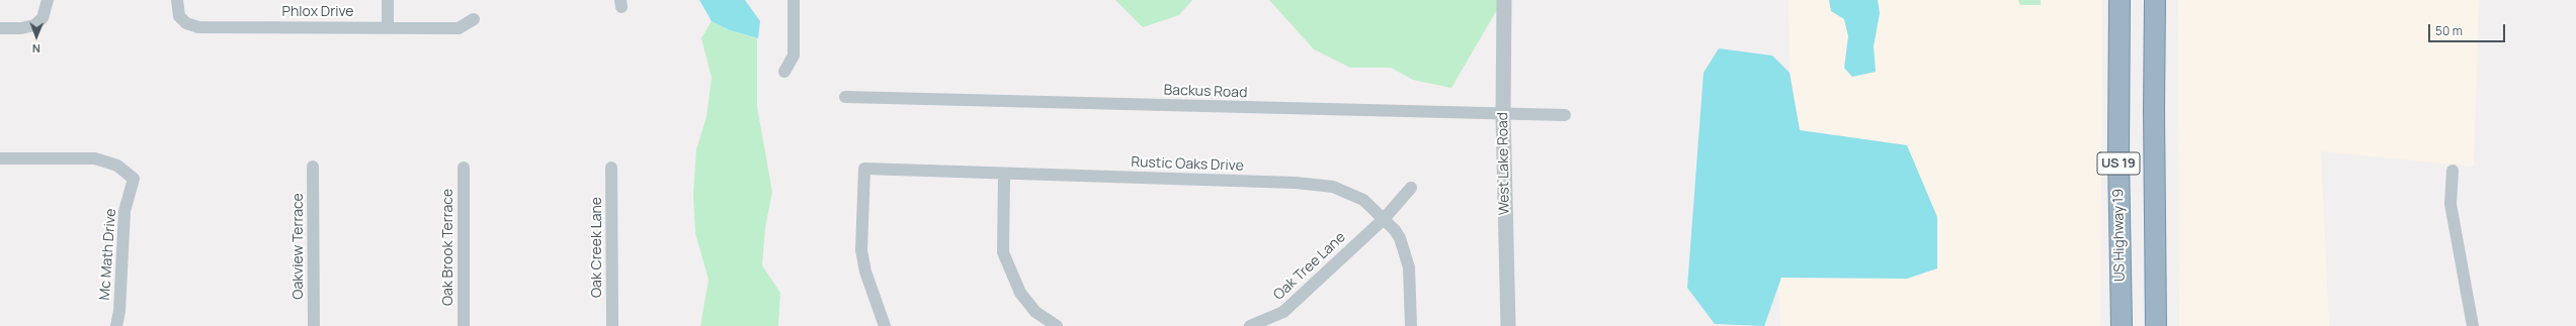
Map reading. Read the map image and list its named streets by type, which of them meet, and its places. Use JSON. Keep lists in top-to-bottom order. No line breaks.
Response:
{"streets":{"highway":["US 19","US Highway 19"],"street":["Phlox Drive","Backus Road","West Lake Road","Rustic Oaks Drive","Oakview Terrace","Oak Brook Terrace","Oak Creek Lane","Mc Math Drive","Oak Tree Lane"]},"crossings":[["Backus Road","West Lake Road"],["Rustic Oaks Drive","Oak Tree Lane"]],"scale_bar":"50 m","north":"bottom"}
